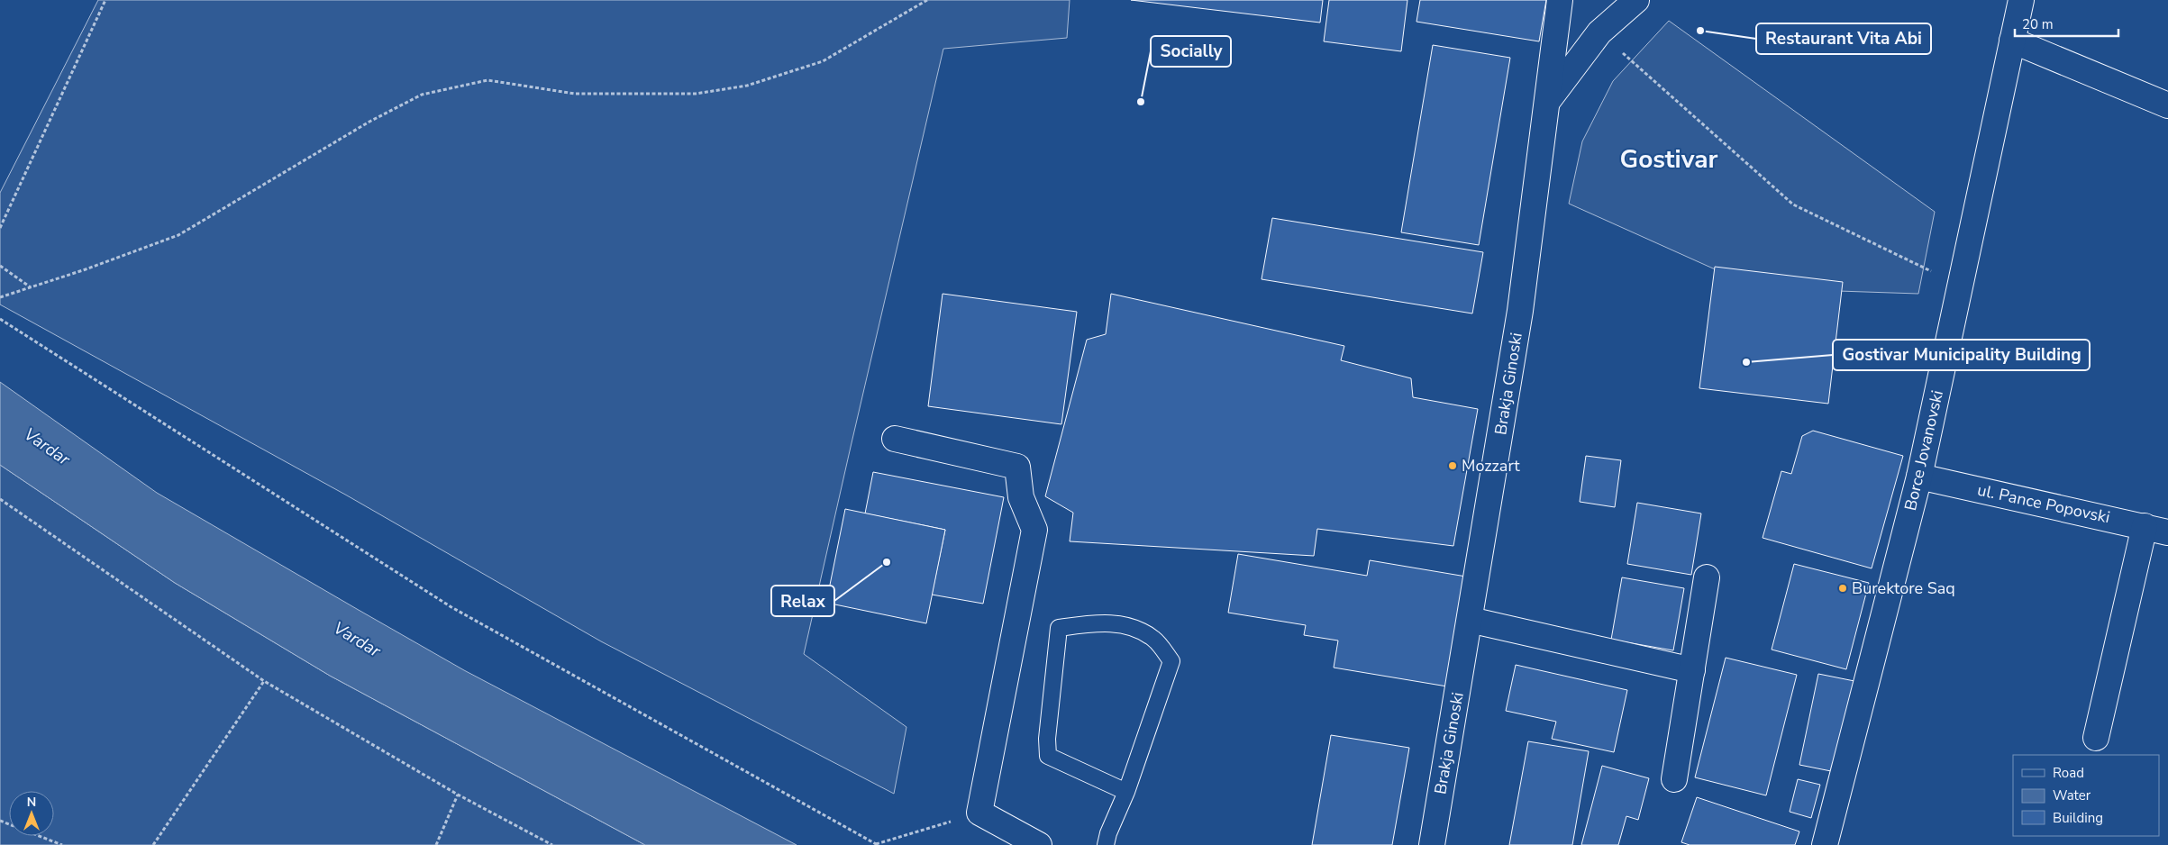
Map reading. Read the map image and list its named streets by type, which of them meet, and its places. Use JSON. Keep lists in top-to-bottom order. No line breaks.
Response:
{"streets":{"street":["Brakja Ginoski","Borce Jovanovski","ul. Pance Popovski"]},"crossings":[["Borce Jovanovski","ul. Pance Popovski"]],"districts":["Gostivar"],"water":["Vardar"],"places":["Restaurant Vita Abi","Socially","Gostivar Municipality Building","Mozzart","Relax","Burektore Saq"],"legend":["Road","Water","Building"],"scale_bar":"20 m","north":"top"}
